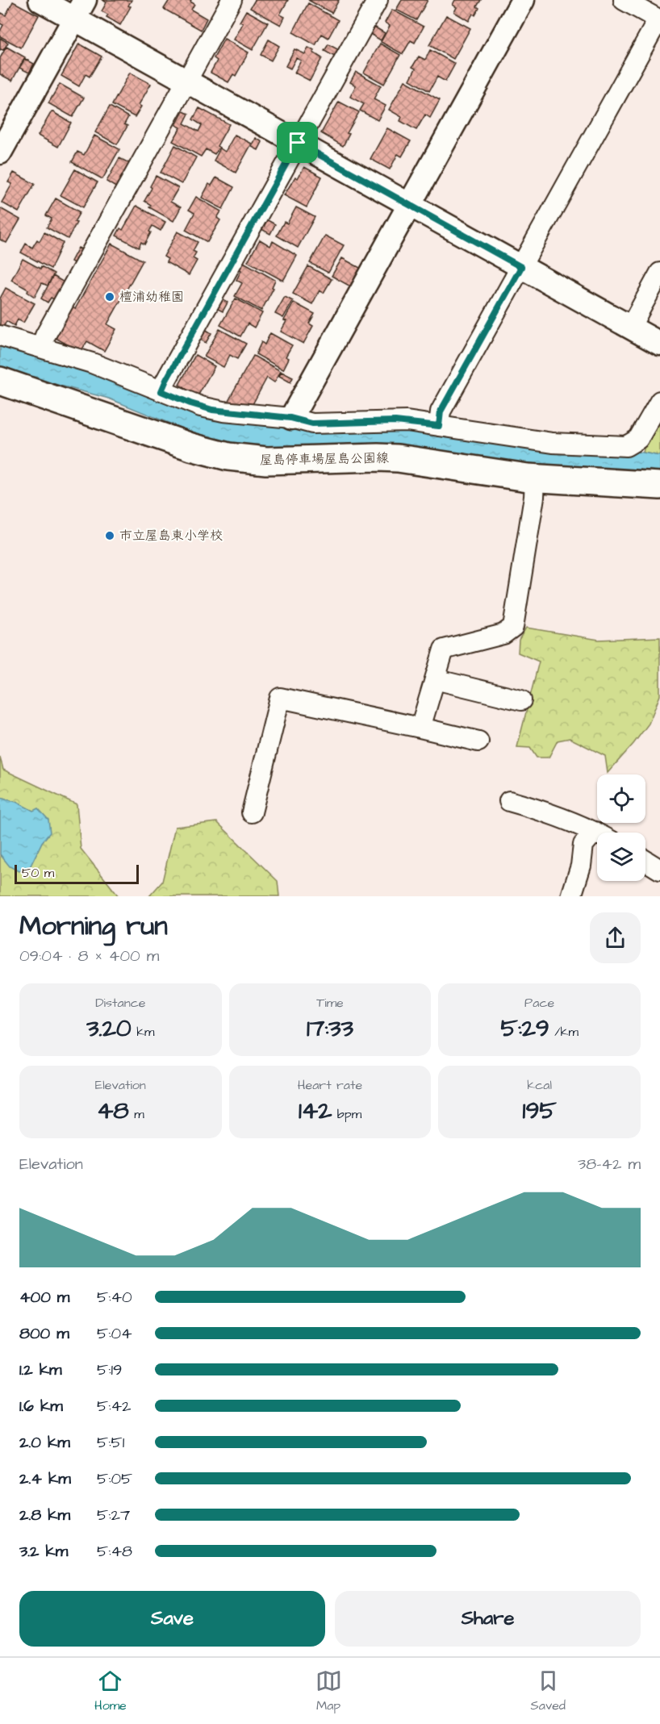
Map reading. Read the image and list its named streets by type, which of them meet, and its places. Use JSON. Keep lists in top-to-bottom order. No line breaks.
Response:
{"streets":{"main road":["屋島停車場屋島公園線"]},"places":["檀浦幼稚園","市立屋島東小学校"],"scale_bar":"50 m","page":{"scale":"50 m","heading":["Morning run","09:04 · 8 × 400 m"],"stats":[["Distance","3.20 km"],["Time","17:33"],["Pace","5:29 /km"],["Elevation","48 m"],["Heart rate","142 bpm"],["kcal","195"]],"chart":["Elevation","38–42 m"],"list":[{"name":"400 m","note":"5:40"},{"name":"800 m","note":"5:04"},{"name":"1.2 km","note":"5:19"},{"name":"1.6 km","note":"5:42"},{"name":"2.0 km","note":"5:51"},{"name":"2.4 km","note":"5:05"},{"name":"2.8 km","note":"5:27"},{"name":"3.2 km","note":"5:48"}],"buttons":["Save","Share"],"tabs":["Home","Map","Saved"]}}
